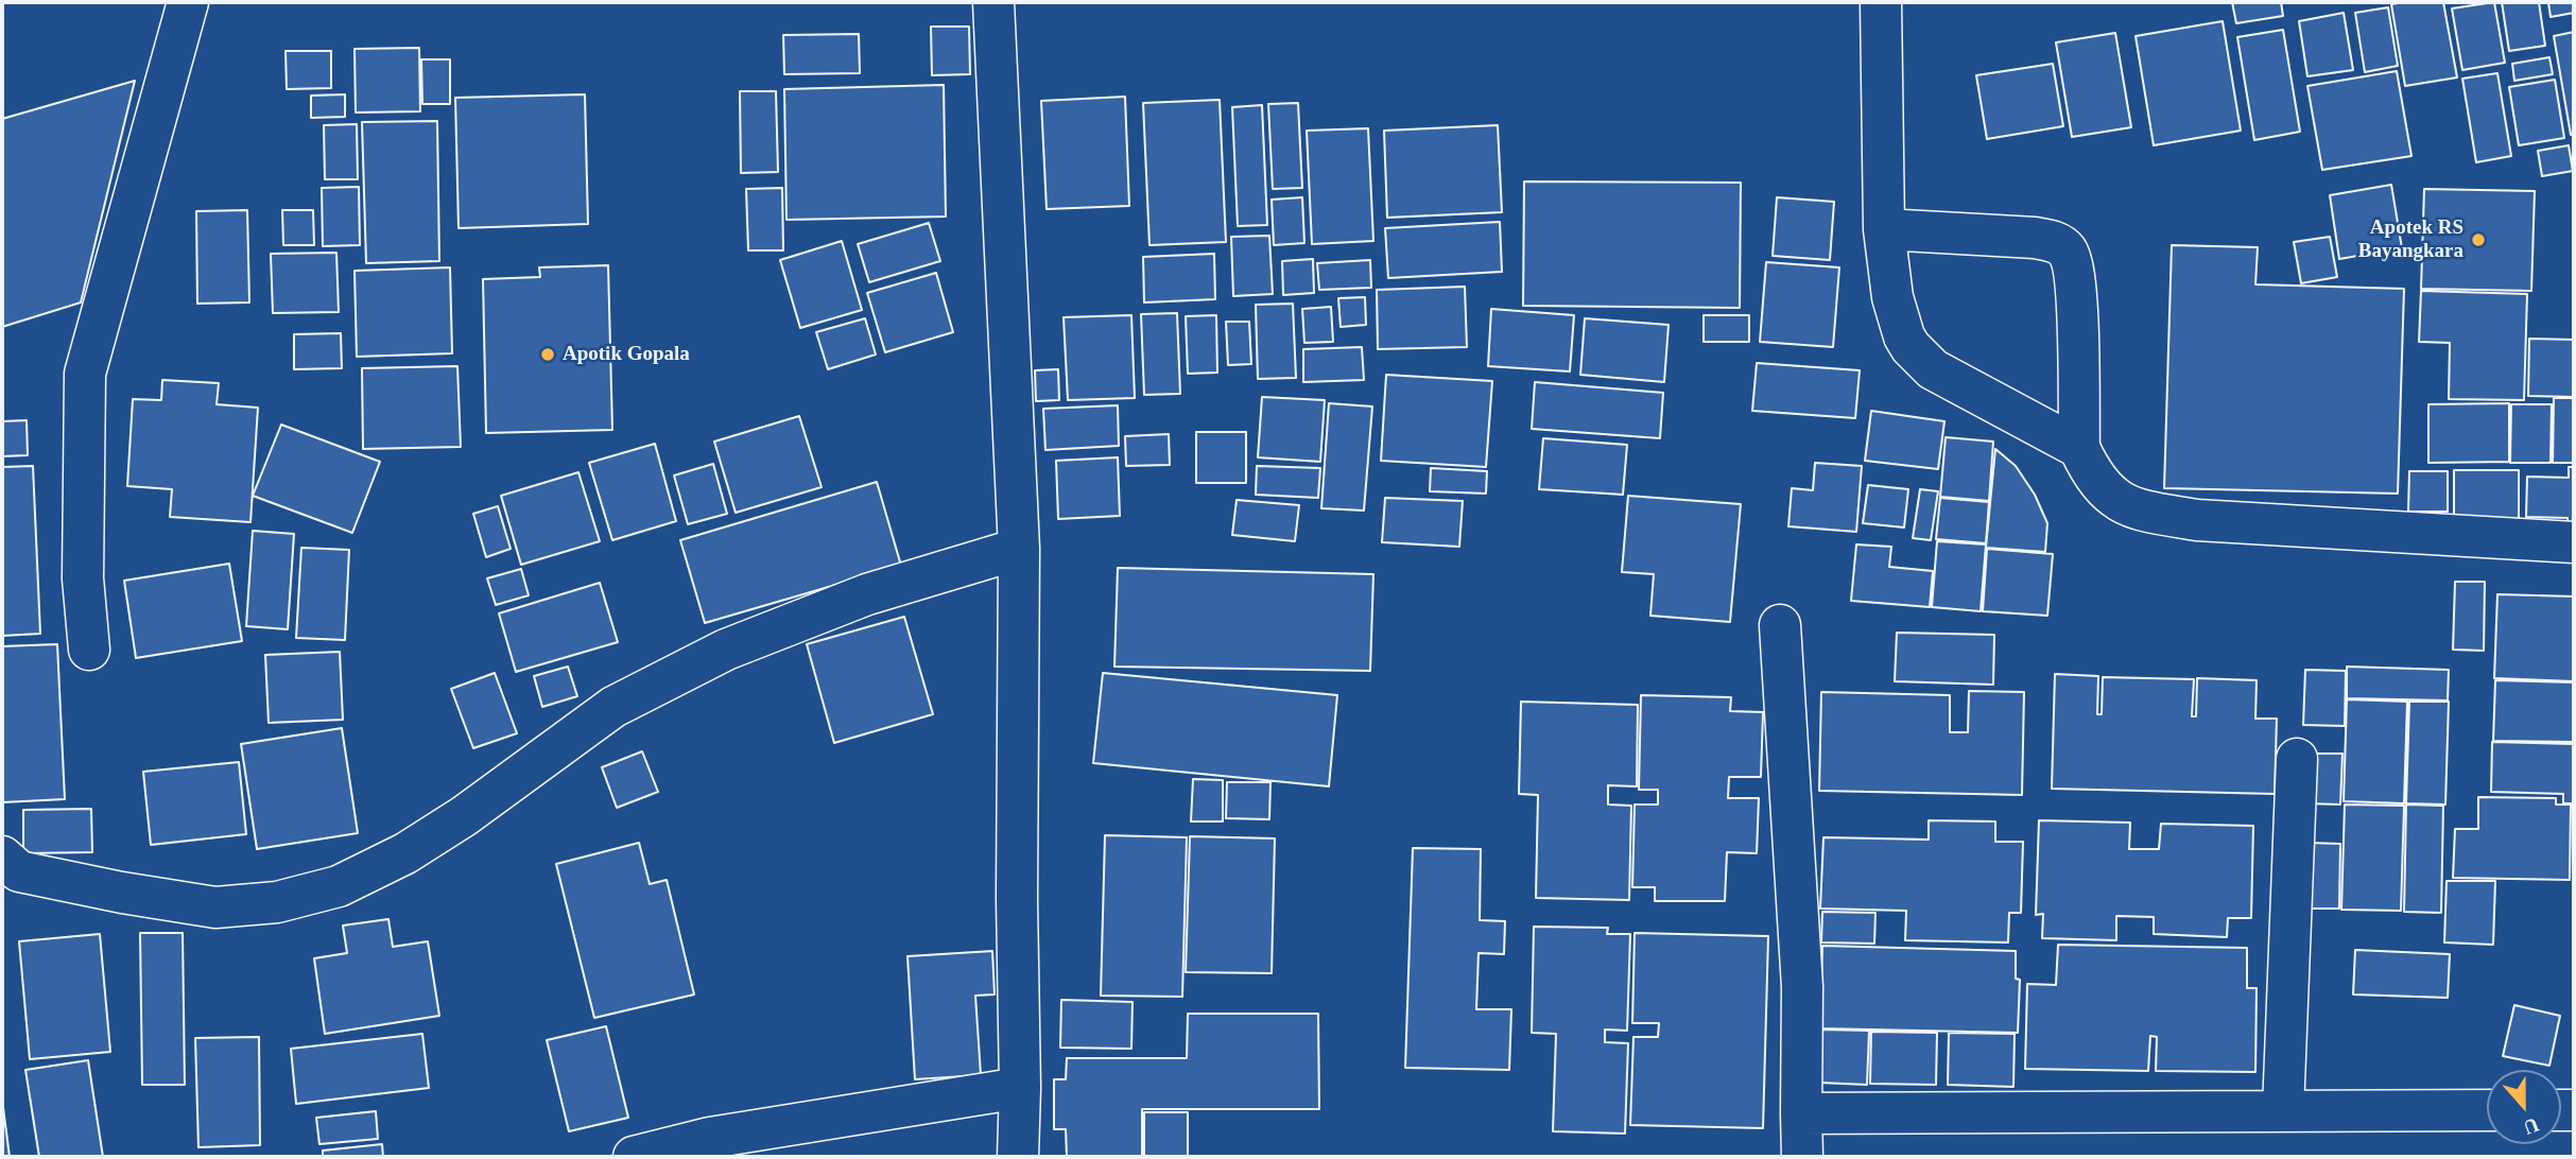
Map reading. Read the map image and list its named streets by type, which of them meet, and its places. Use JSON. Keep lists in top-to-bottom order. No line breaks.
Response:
{"places":["Apotek RS Bayangkara","Apotik Gopala"],"north":"bottom"}
